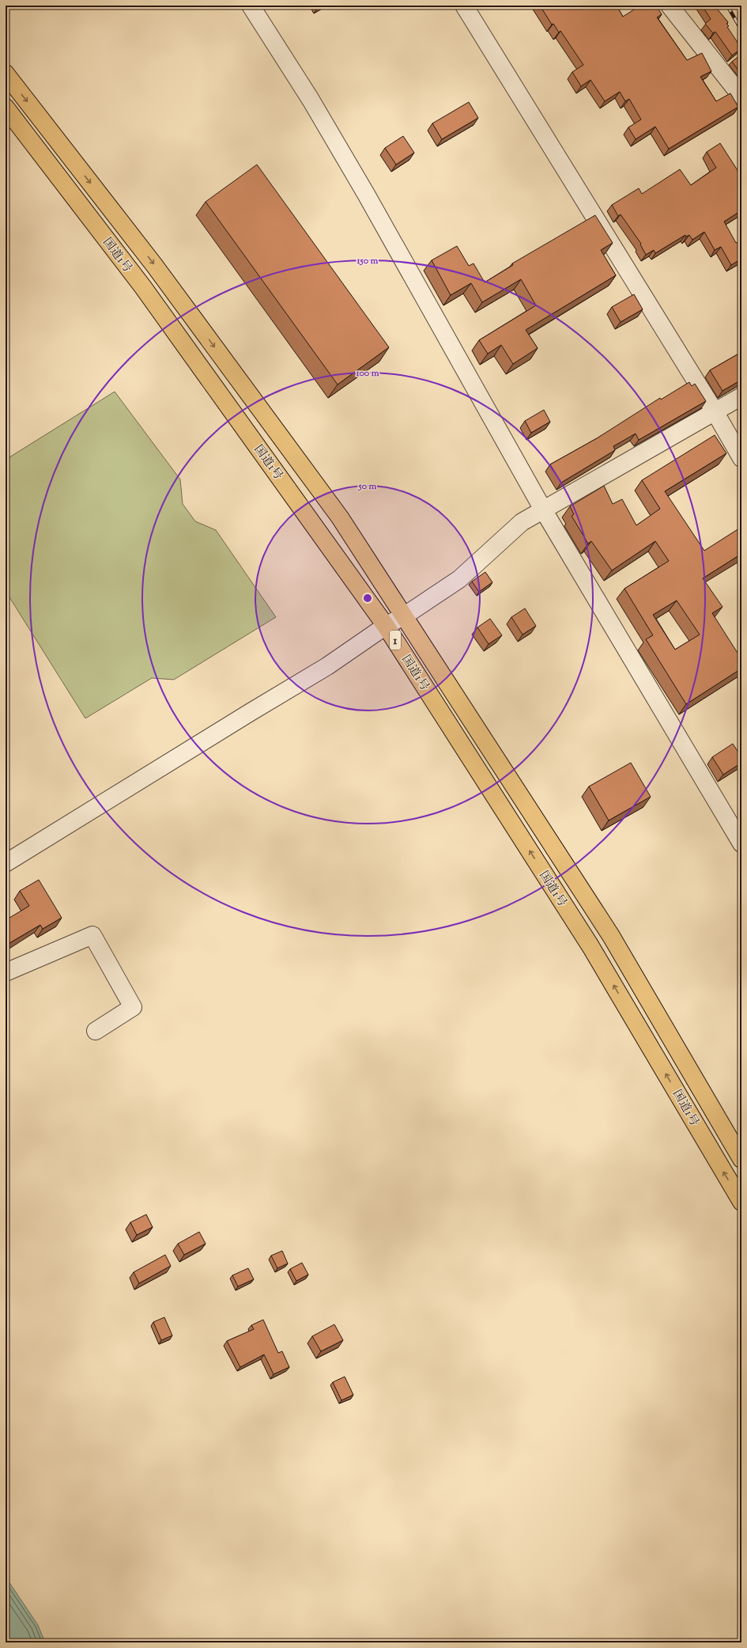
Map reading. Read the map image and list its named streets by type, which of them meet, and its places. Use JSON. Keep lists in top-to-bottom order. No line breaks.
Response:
{"streets":{"highway":["国道1号","1"]},"rings":["150 m","100 m","50 m"]}
